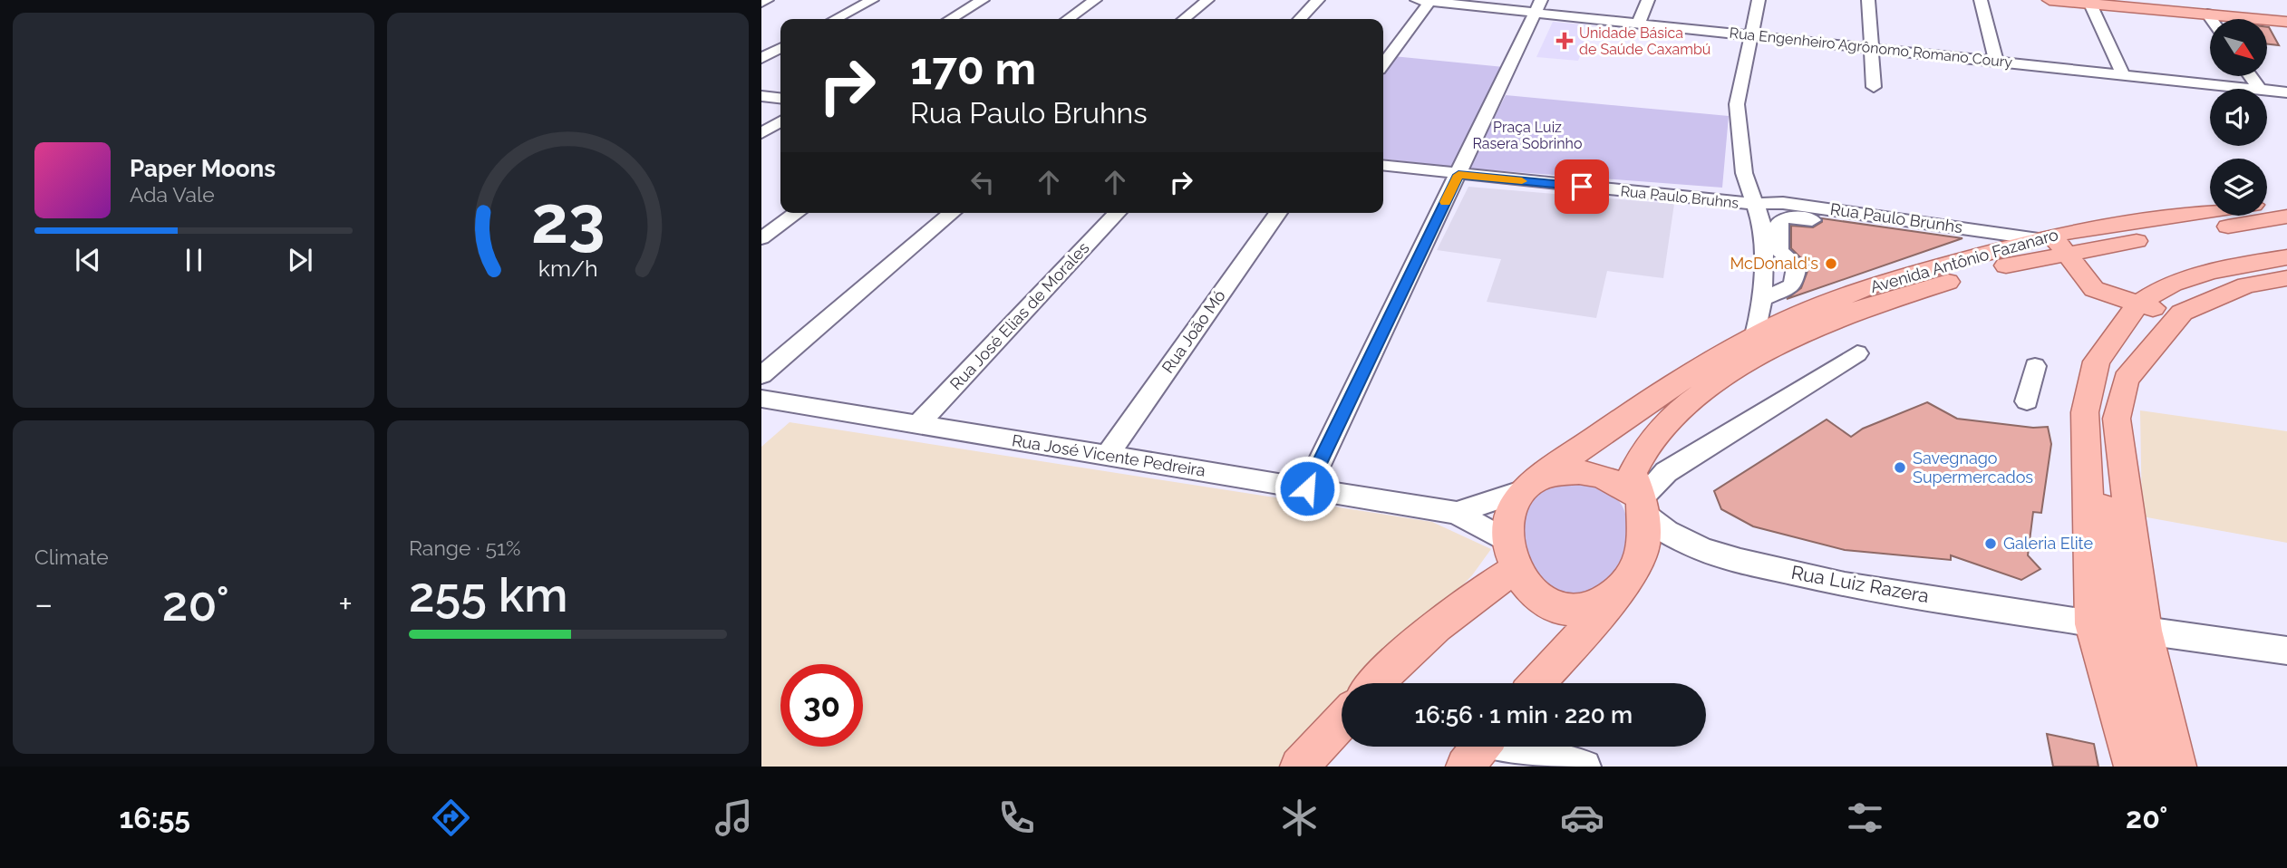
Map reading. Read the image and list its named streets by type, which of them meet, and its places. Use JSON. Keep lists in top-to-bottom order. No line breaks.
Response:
{"streets":{"main road":["Avenida Antônio Fazanaro"],"street":["Rua Engenheiro Agrônomo Romano Coury","Rua Paulo Bruhns","Rua Paulo Brunhs","Rua José Elias de Morales","Rua João Mó","Rua José Vicente Pedreira","Rua Luiz Razera"]},"crossings":[["Rua Paulo Bruhns","Rua Paulo Brunhs"],["Rua Paulo Brunhs","Avenida Antônio Fazanaro"],["Avenida Antônio Fazanaro","Rua José Vicente Pedreira"],["Avenida Antônio Fazanaro","Rua Luiz Razera"],["Rua José Elias de Morales","Rua José Vicente Pedreira"],["Rua João Mó","Rua José Vicente Pedreira"],["Rua José Vicente Pedreira","Rua Luiz Razera"]],"parks":["Praça Luiz Rasera Sobrinho"],"places":{"health":["Unidade Básica de Saúde Caxambú"],"other":["McDonald's","Savegnago Supermercados","Galeria Elite"]},"north":"bottom right","page":{"turn":["170 m","Rua Paulo Bruhns"],"song":["Paper Moons","Ada Vale"],"tile":["Climate",["Range · 51%","255 km"]],"heat":["−","20°","+"],"limit":"30","trip":"16:56 · 1 min · 220 m","tabs":["16:55","20°"],"gauge":["23","km/h"]}}
